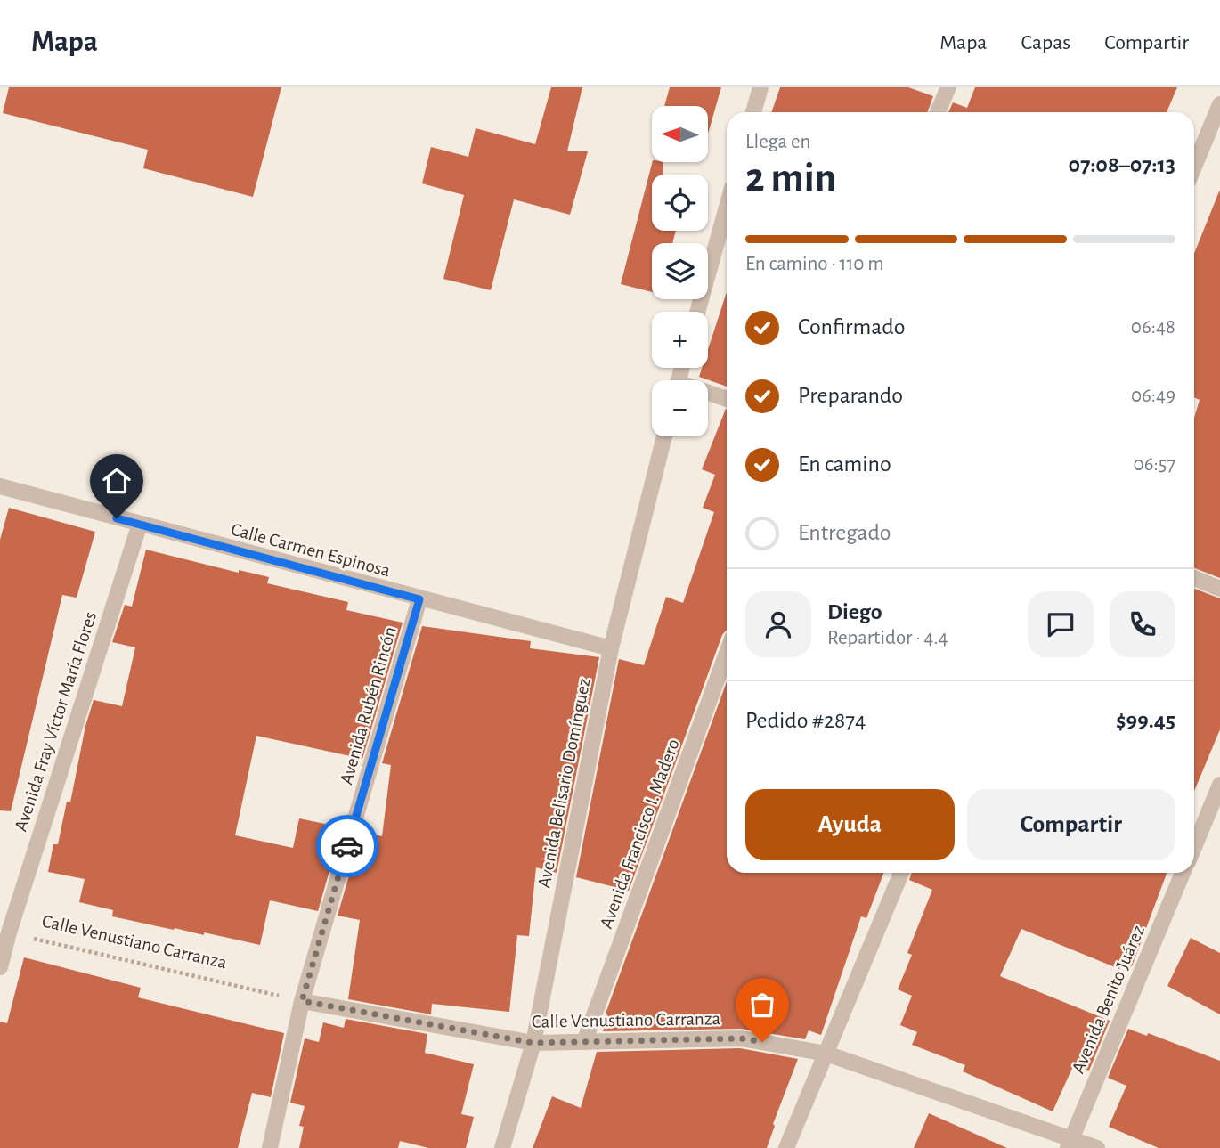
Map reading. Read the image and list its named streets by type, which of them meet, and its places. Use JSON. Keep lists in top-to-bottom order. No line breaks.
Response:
{"streets":{"street":["Calle Carmen Espinosa","Avenida Rubén Rincón","Avenida Fray Víctor María Flores","Avenida Belisario Domínguez","Avenida Francisco I. Madero","Calle Venustiano Carranza","Avenida Benito Juárez"]},"crossings":[["Calle Carmen Espinosa","Avenida Rubén Rincón"],["Calle Carmen Espinosa","Avenida Fray Víctor María Flores"],["Calle Carmen Espinosa","Avenida Belisario Domínguez"],["Avenida Rubén Rincón","Calle Venustiano Carranza"],["Avenida Fray Víctor María Flores","Calle Venustiano Carranza"],["Avenida Belisario Domínguez","Calle Venustiano Carranza"],["Avenida Francisco I. Madero","Calle Venustiano Carranza"],["Calle Venustiano Carranza","Avenida Benito Juárez"]],"north":"left","page":{"header":"Mapa","nav":["Mapa","Capas","Compartir"],"map_buttons":["+","−"],"heading":["2 min","Llega en","07:08–07:13"],"panel":["Diego","Repartidor · 4.4","Pedido #2874","$99.45"],"bar":"En camino · 110 m","list":[["Confirmado","06:48"],["Preparando","06:49"],["En camino","06:57"],"Entregado"],"buttons":["Ayuda","Compartir"]}}
